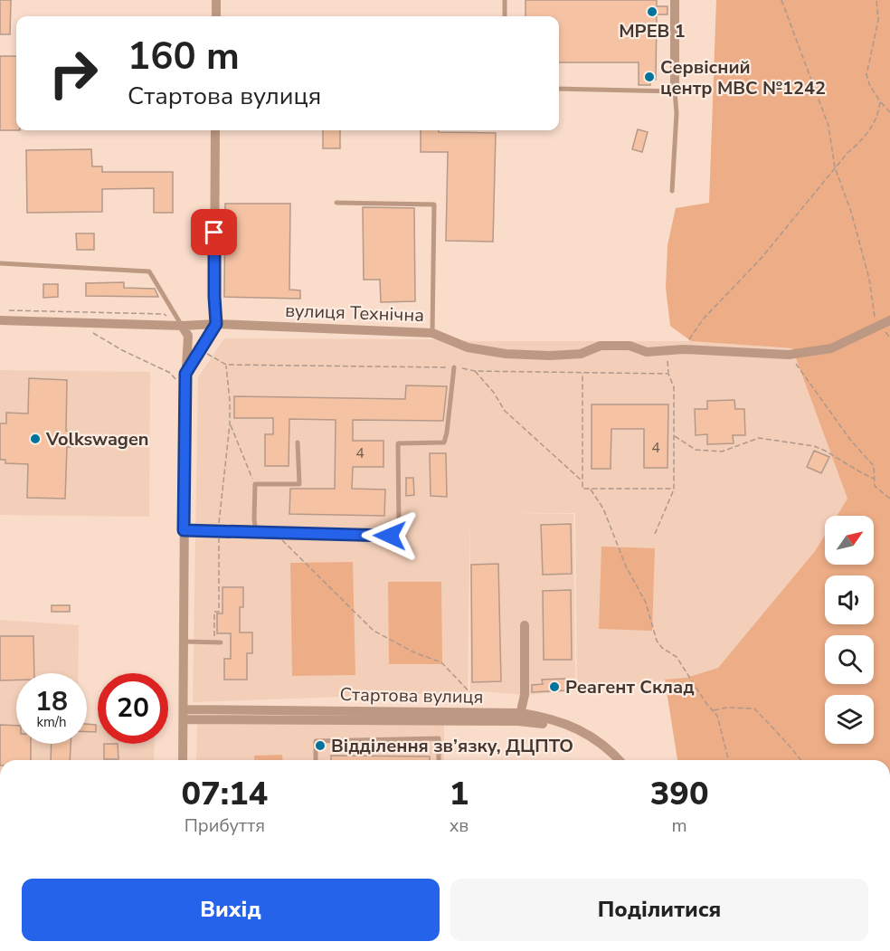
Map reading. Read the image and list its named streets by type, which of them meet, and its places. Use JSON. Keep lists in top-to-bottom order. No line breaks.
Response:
{"streets":{"street":["вулиця Технічна","Стартова вулиця"]},"places":["МРЕВ 1","Сервісний центр МВС №1242","Volkswagen","Реагент Склад","Відділення зв’язку, ДЦПТО"],"house_numbers":["4","4"],"north":"top right","page":{"turn":["160 m","Стартова вулиця"],"speed":"18 km/h","limit":"20","eta":["07:14","Прибуття","1","хв","390","m"],"buttons":["Вихід","Поділитися"]}}
